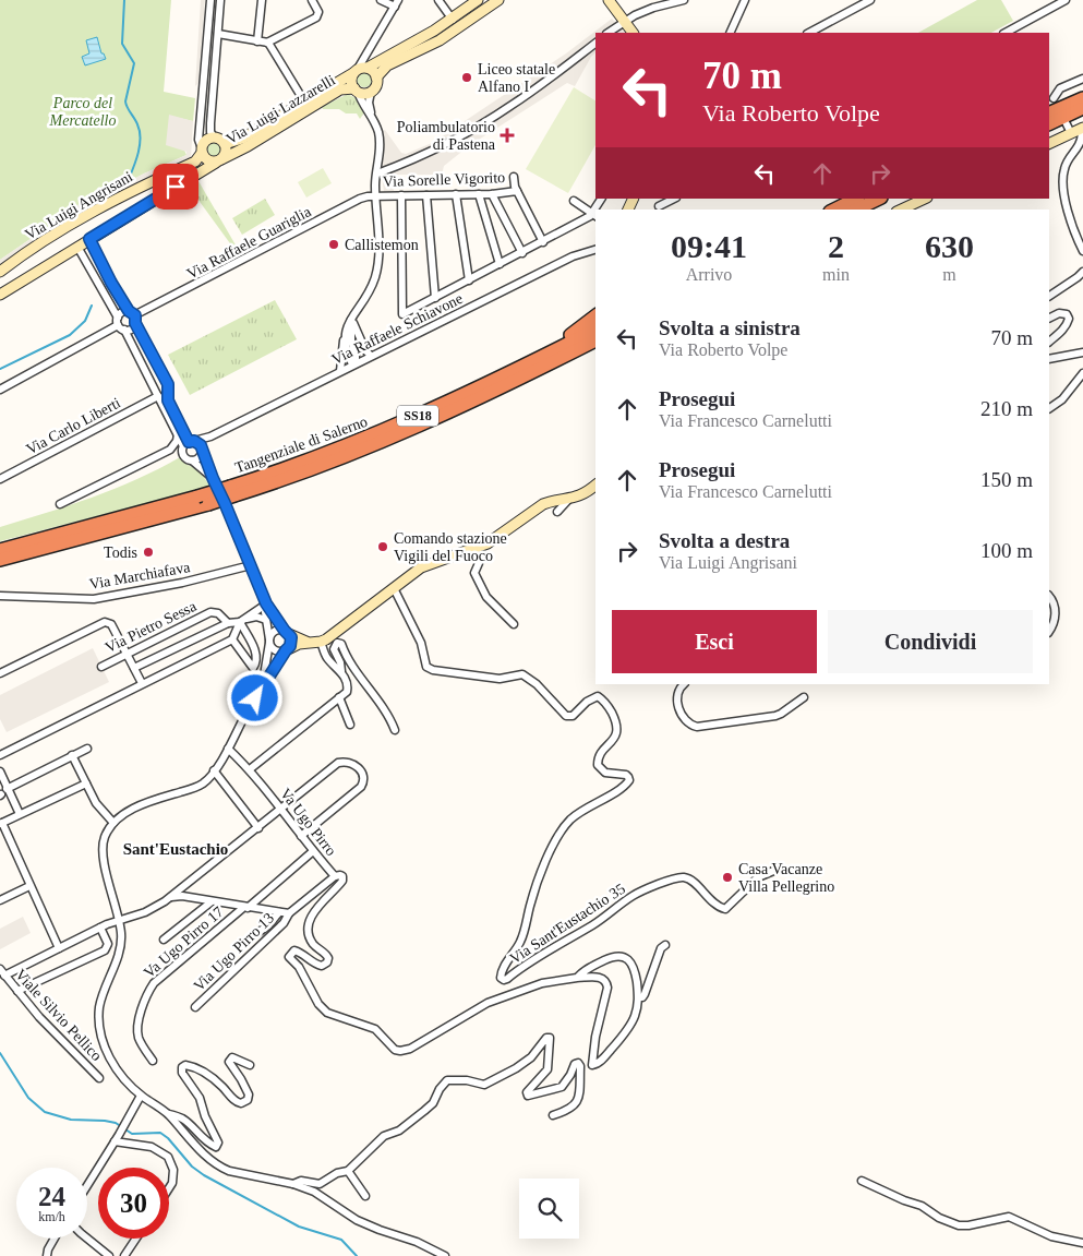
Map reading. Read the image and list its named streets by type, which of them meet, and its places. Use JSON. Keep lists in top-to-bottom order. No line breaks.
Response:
{"streets":{"highway":["SS18","Tangenziale di Salerno"],"street":["Via Luigi Lazzarelli","Via Sorelle Vigorito","Via Luigi Angrisani","Via Raffaele Guariglia","Via Raffaele Schiavone","Via Carlo Liberti","Via Marchiafava","Via Pietro Sessa","Va Ugo Pirro","Via Sant'Eustachio 35","Va Ugo Pirro 17","Via Ugo Pirro 13","Viale Silvio Pellico"]},"crossings":[["Via Luigi Lazzarelli","Via Luigi Angrisani"],["Via Sorelle Vigorito","Via Raffaele Guariglia"],["Va Ugo Pirro","Va Ugo Pirro 17"],["Va Ugo Pirro","Via Ugo Pirro 13"]],"districts":["Sant'Eustachio"],"parks":["Parco del Mercatello"],"places":{"other":["Liceo statale Alfano I","Callistemon","Comando stazione Vigili del Fuoco","Todis","Casa Vacanze Villa Pellegrino"],"health":["Poliambulatorio di Pastena"]},"page":{"turn":["70 m","Via Roberto Volpe"],"eta":["09:41","Arrivo","2","min","630","m"],"list":[{"name":"Svolta a sinistra","note":"Via Roberto Volpe","value":"70 m"},{"name":"Prosegui","note":"Via Francesco Carnelutti","value":"210 m"},{"name":"Prosegui","note":"Via Francesco Carnelutti","value":"150 m"},{"name":"Svolta a destra","note":"Via Luigi Angrisani","value":"100 m"}],"buttons":["Esci","Condividi"],"speed":"24 km/h","limit":"30"}}
